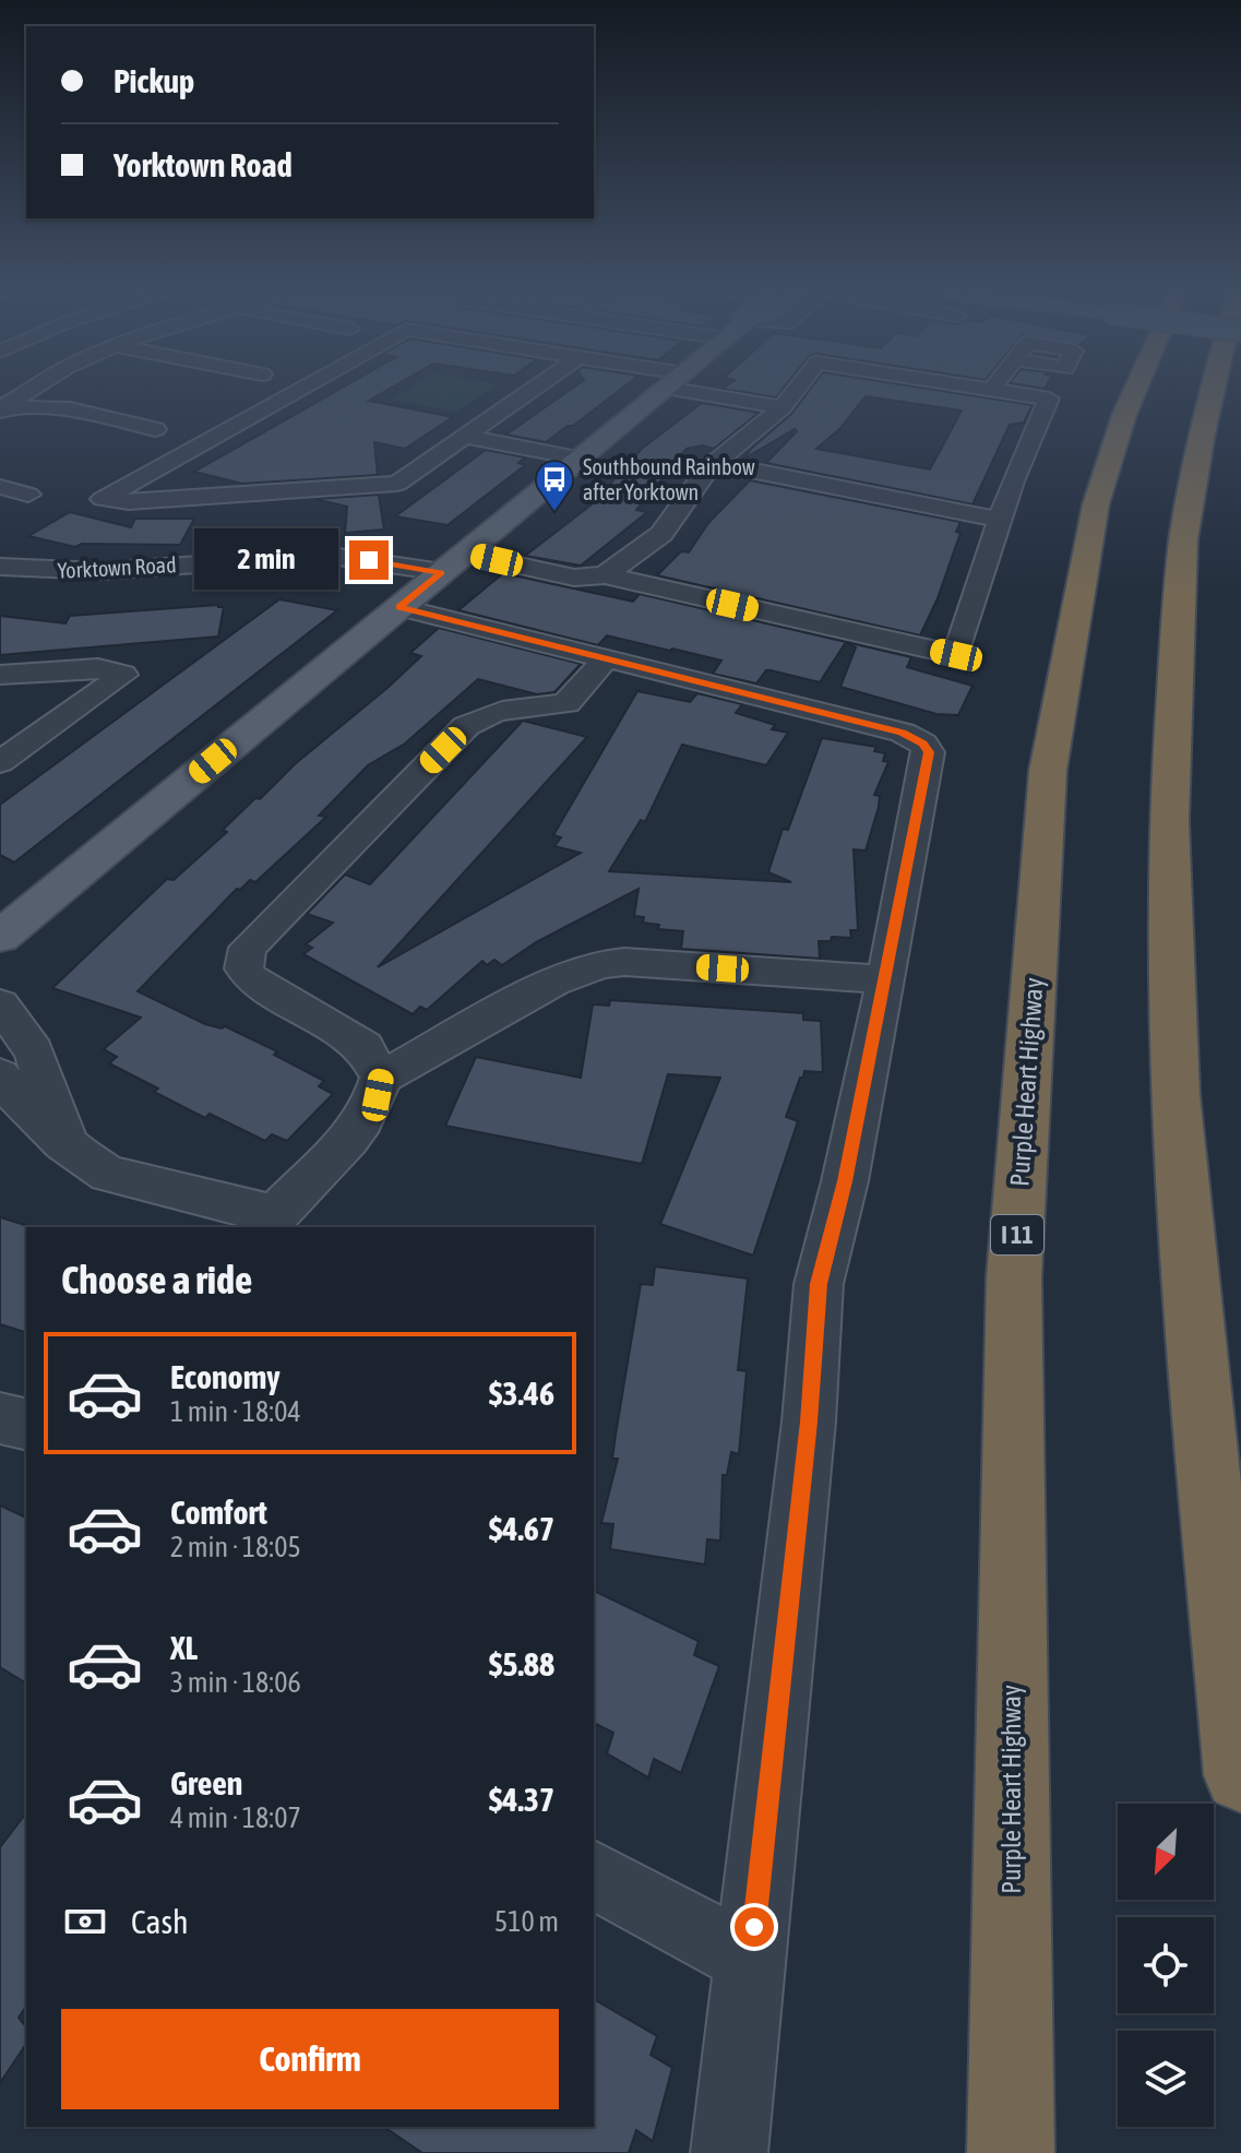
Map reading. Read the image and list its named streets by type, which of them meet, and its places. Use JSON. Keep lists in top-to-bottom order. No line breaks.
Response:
{"streets":{"highway":["Purple Heart Highway","I 11"],"street":["Yorktown Road"]},"places":{"bus stop":["Southbound Rainbow after Yorktown"]},"north":"bottom left","page":{"banner":["Pickup","Yorktown Road"],"bubble":"2 min","heading":"Choose a ride","list":[{"name":"Economy","note":"1 min · 18:04","value":"$3.46"},{"name":"Comfort","note":"2 min · 18:05","value":"$4.67"},{"name":"XL","note":"3 min · 18:06","value":"$5.88"},{"name":"Green","note":"4 min · 18:07","value":"$4.37"}],"pay":["Cash","510 m"],"buttons":"Confirm"}}
